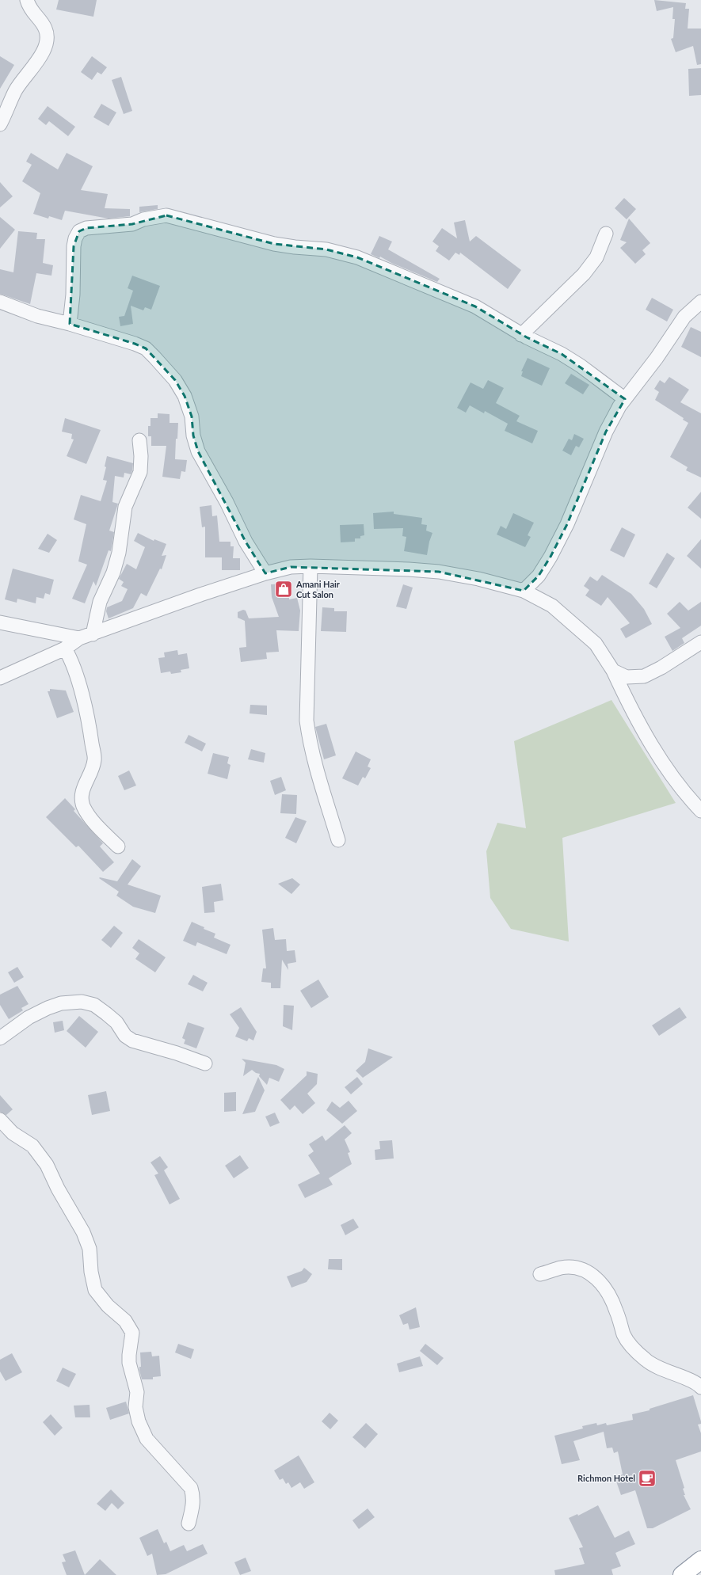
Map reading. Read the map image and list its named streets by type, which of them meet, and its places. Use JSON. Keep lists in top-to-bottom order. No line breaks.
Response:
{"places":{"shop":["Amani Hair Cut Salon"],"cafe":["Richmon Hotel"]}}
